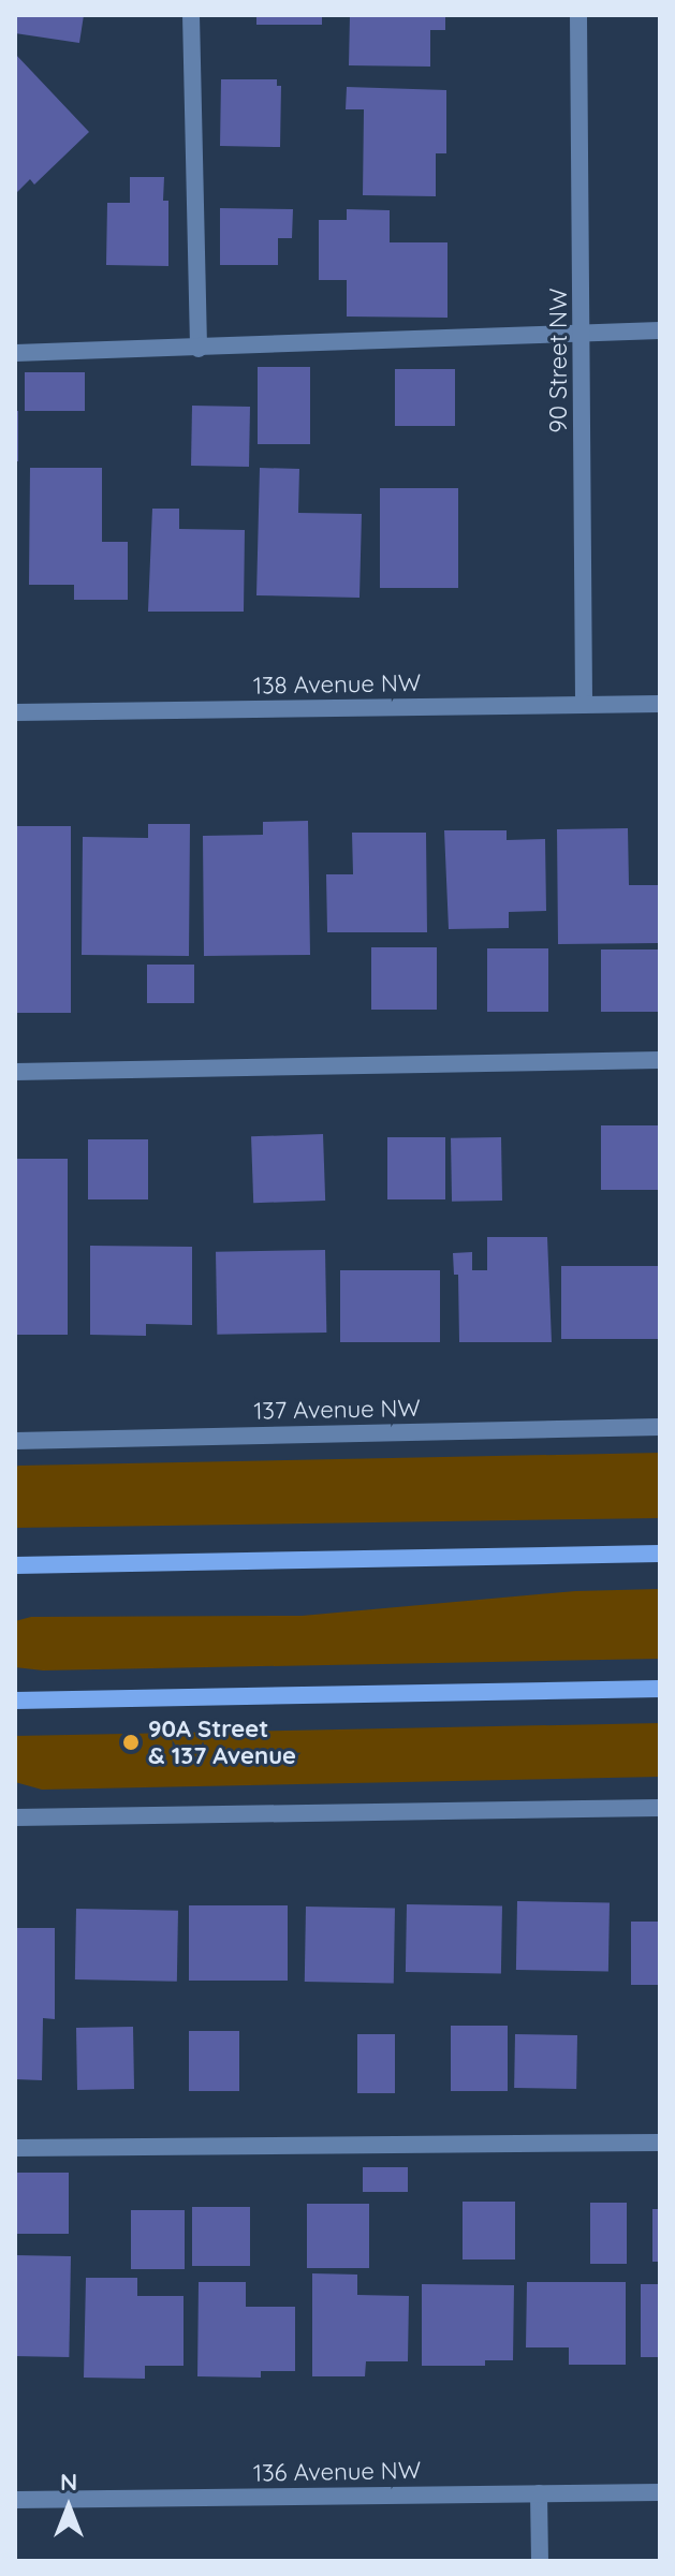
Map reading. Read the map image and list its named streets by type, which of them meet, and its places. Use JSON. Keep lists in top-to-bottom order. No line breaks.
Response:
{"streets":{"street":["90 Street NW","138 Avenue NW","137 Avenue NW","136 Avenue NW"]},"crossings":[["90 Street NW","138 Avenue NW"]],"places":["90A Street & 137 Avenue"],"north":"top"}
